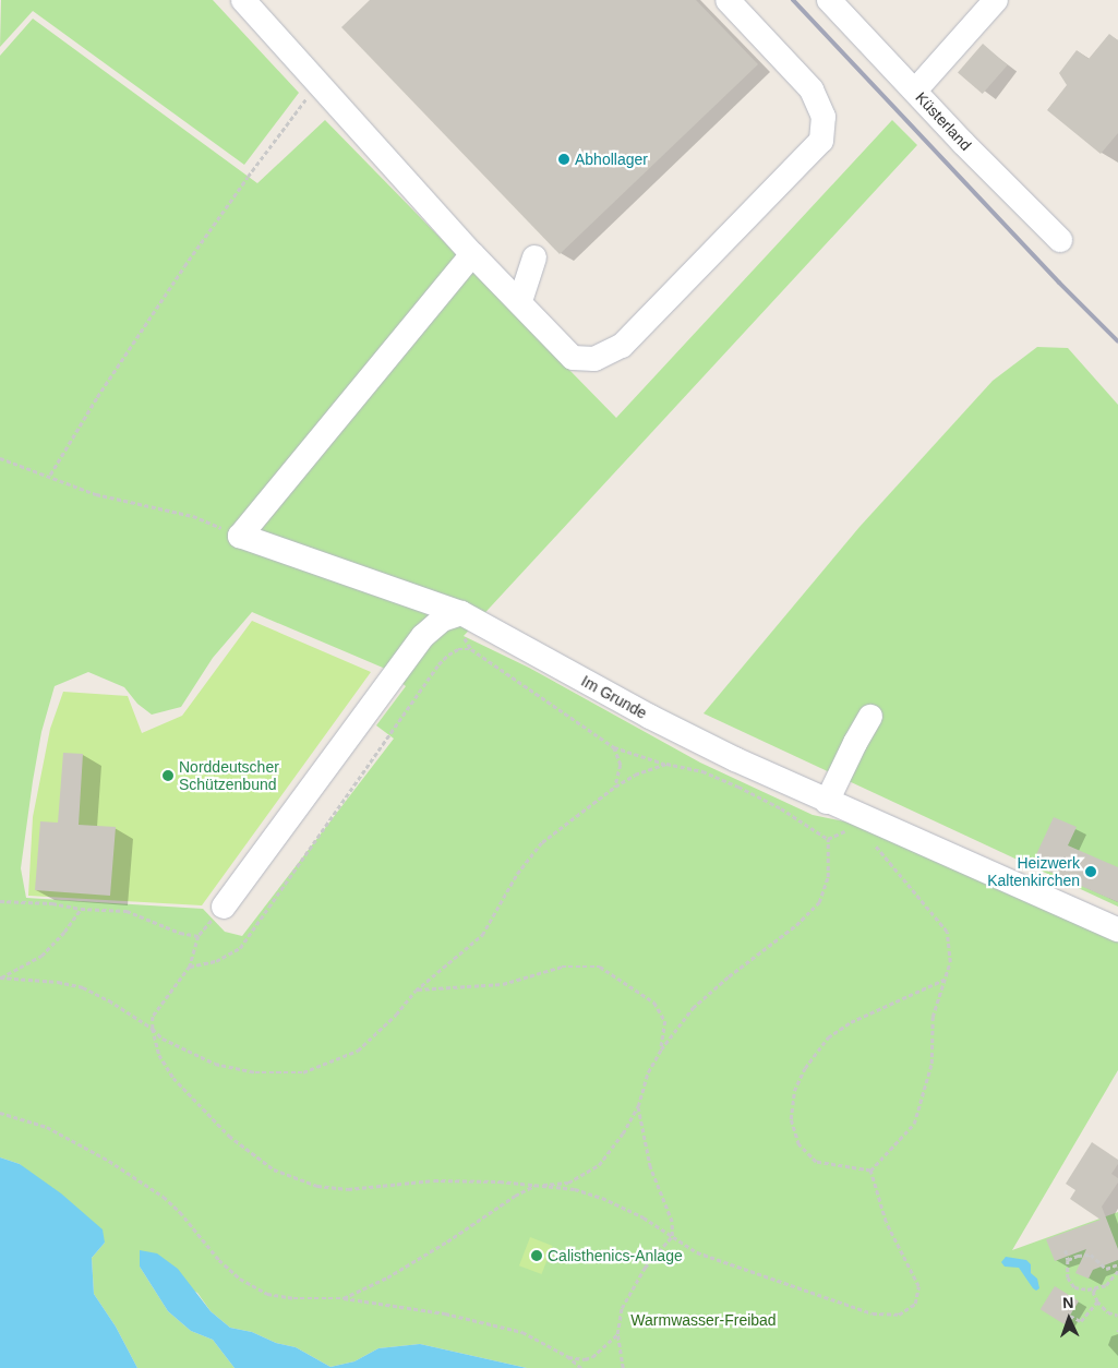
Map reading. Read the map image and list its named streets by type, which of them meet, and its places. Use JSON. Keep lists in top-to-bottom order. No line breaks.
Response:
{"streets":{"street":["Küsterland","Im Grunde"]},"parks":["Warmwasser-Freibad"],"places":["Abhollager","Norddeutscher Schützenbund","Heizwerk Kaltenkirchen","Calisthenics-Anlage"],"north":"top"}
